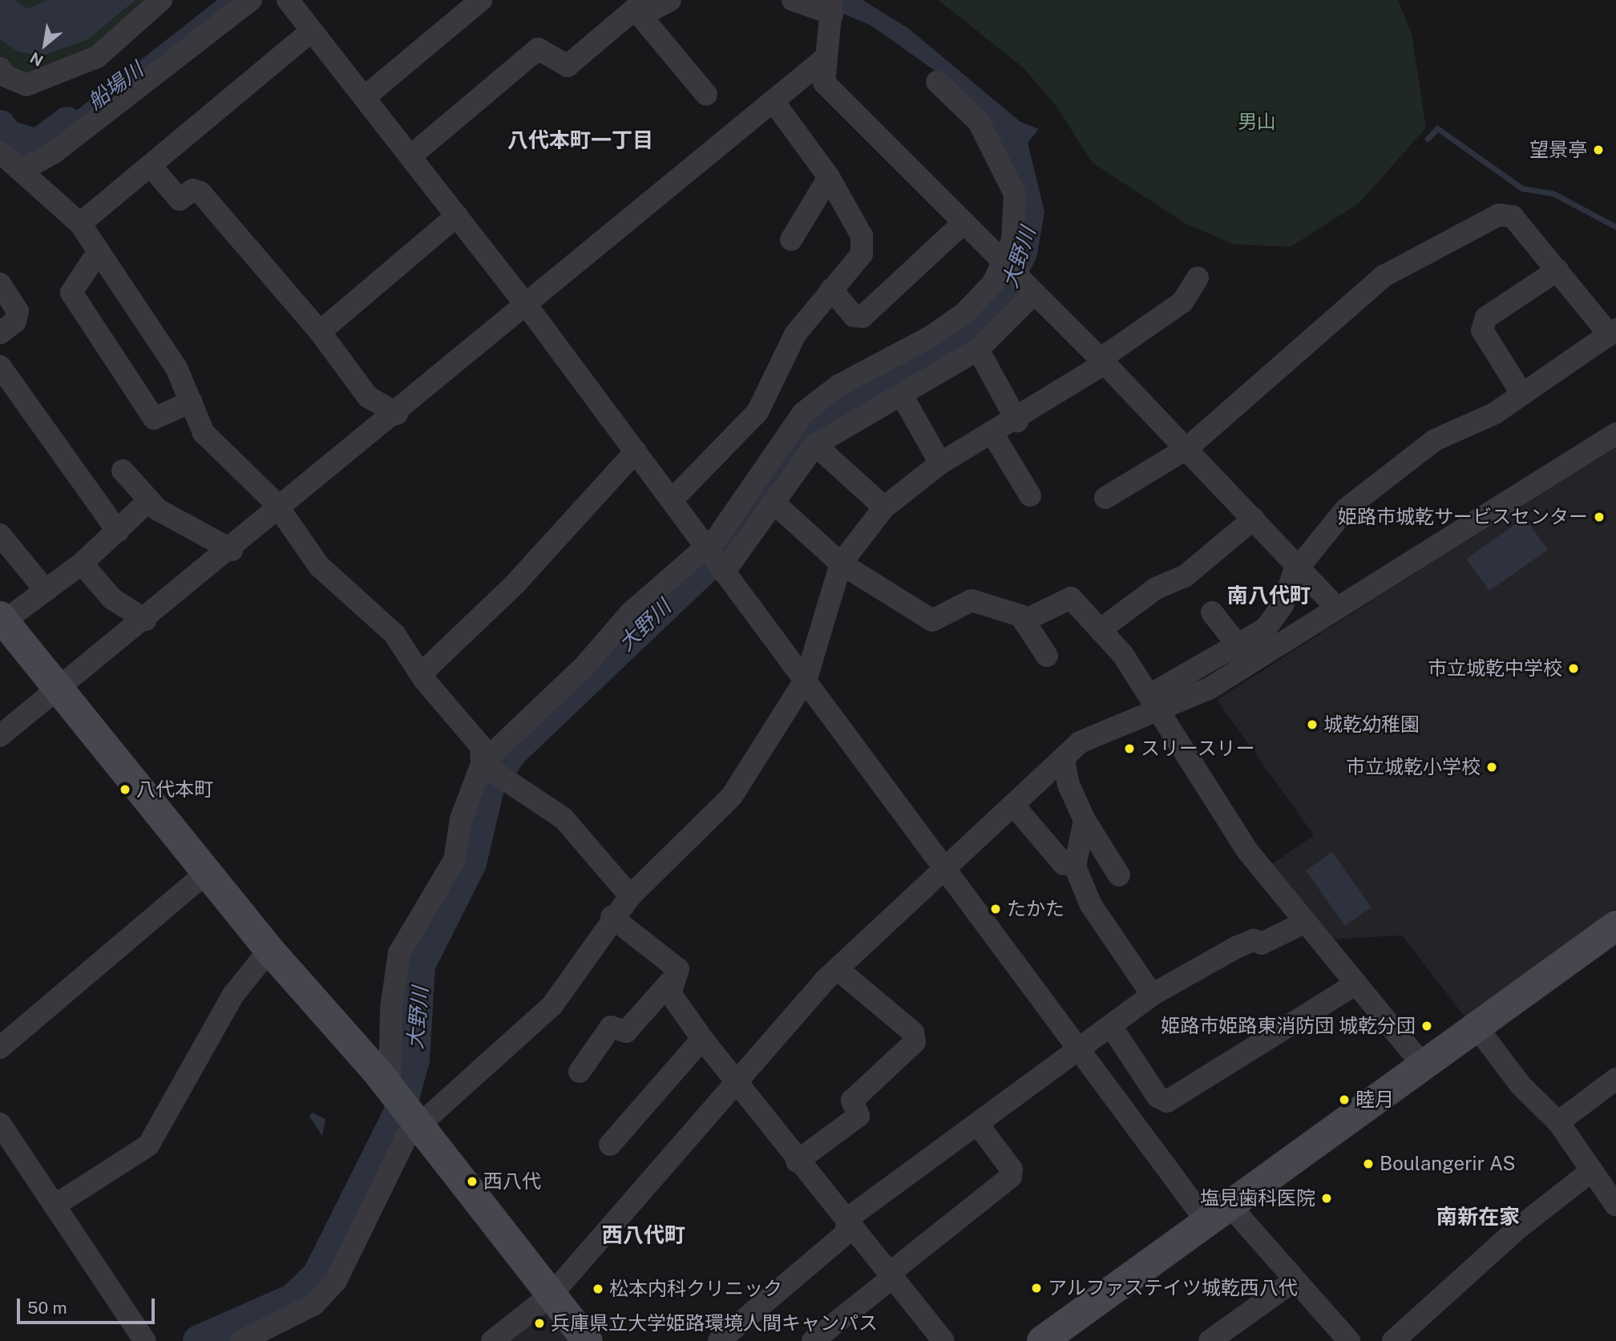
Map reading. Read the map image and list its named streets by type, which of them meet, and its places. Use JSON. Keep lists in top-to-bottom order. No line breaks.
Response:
{"districts":["八代本町一丁目","南八代町","南新在家","西八代町"],"water":["船場川","大野川"],"parks":["男山"],"places":["望景亭","姫路市城乾サービスセンター","市立城乾中学校","城乾幼稚園","スリースリー","市立城乾小学校","八代本町","たかた","姫路市姫路東消防団 城乾分団","睦月","Boulangerir AS","西八代","塩見歯科医院","アルファステイツ城乾西八代","松本内科クリニック","兵庫県立大学姫路環境人間キャンパス"],"scale_bar":"50 m","north":"bottom left"}
